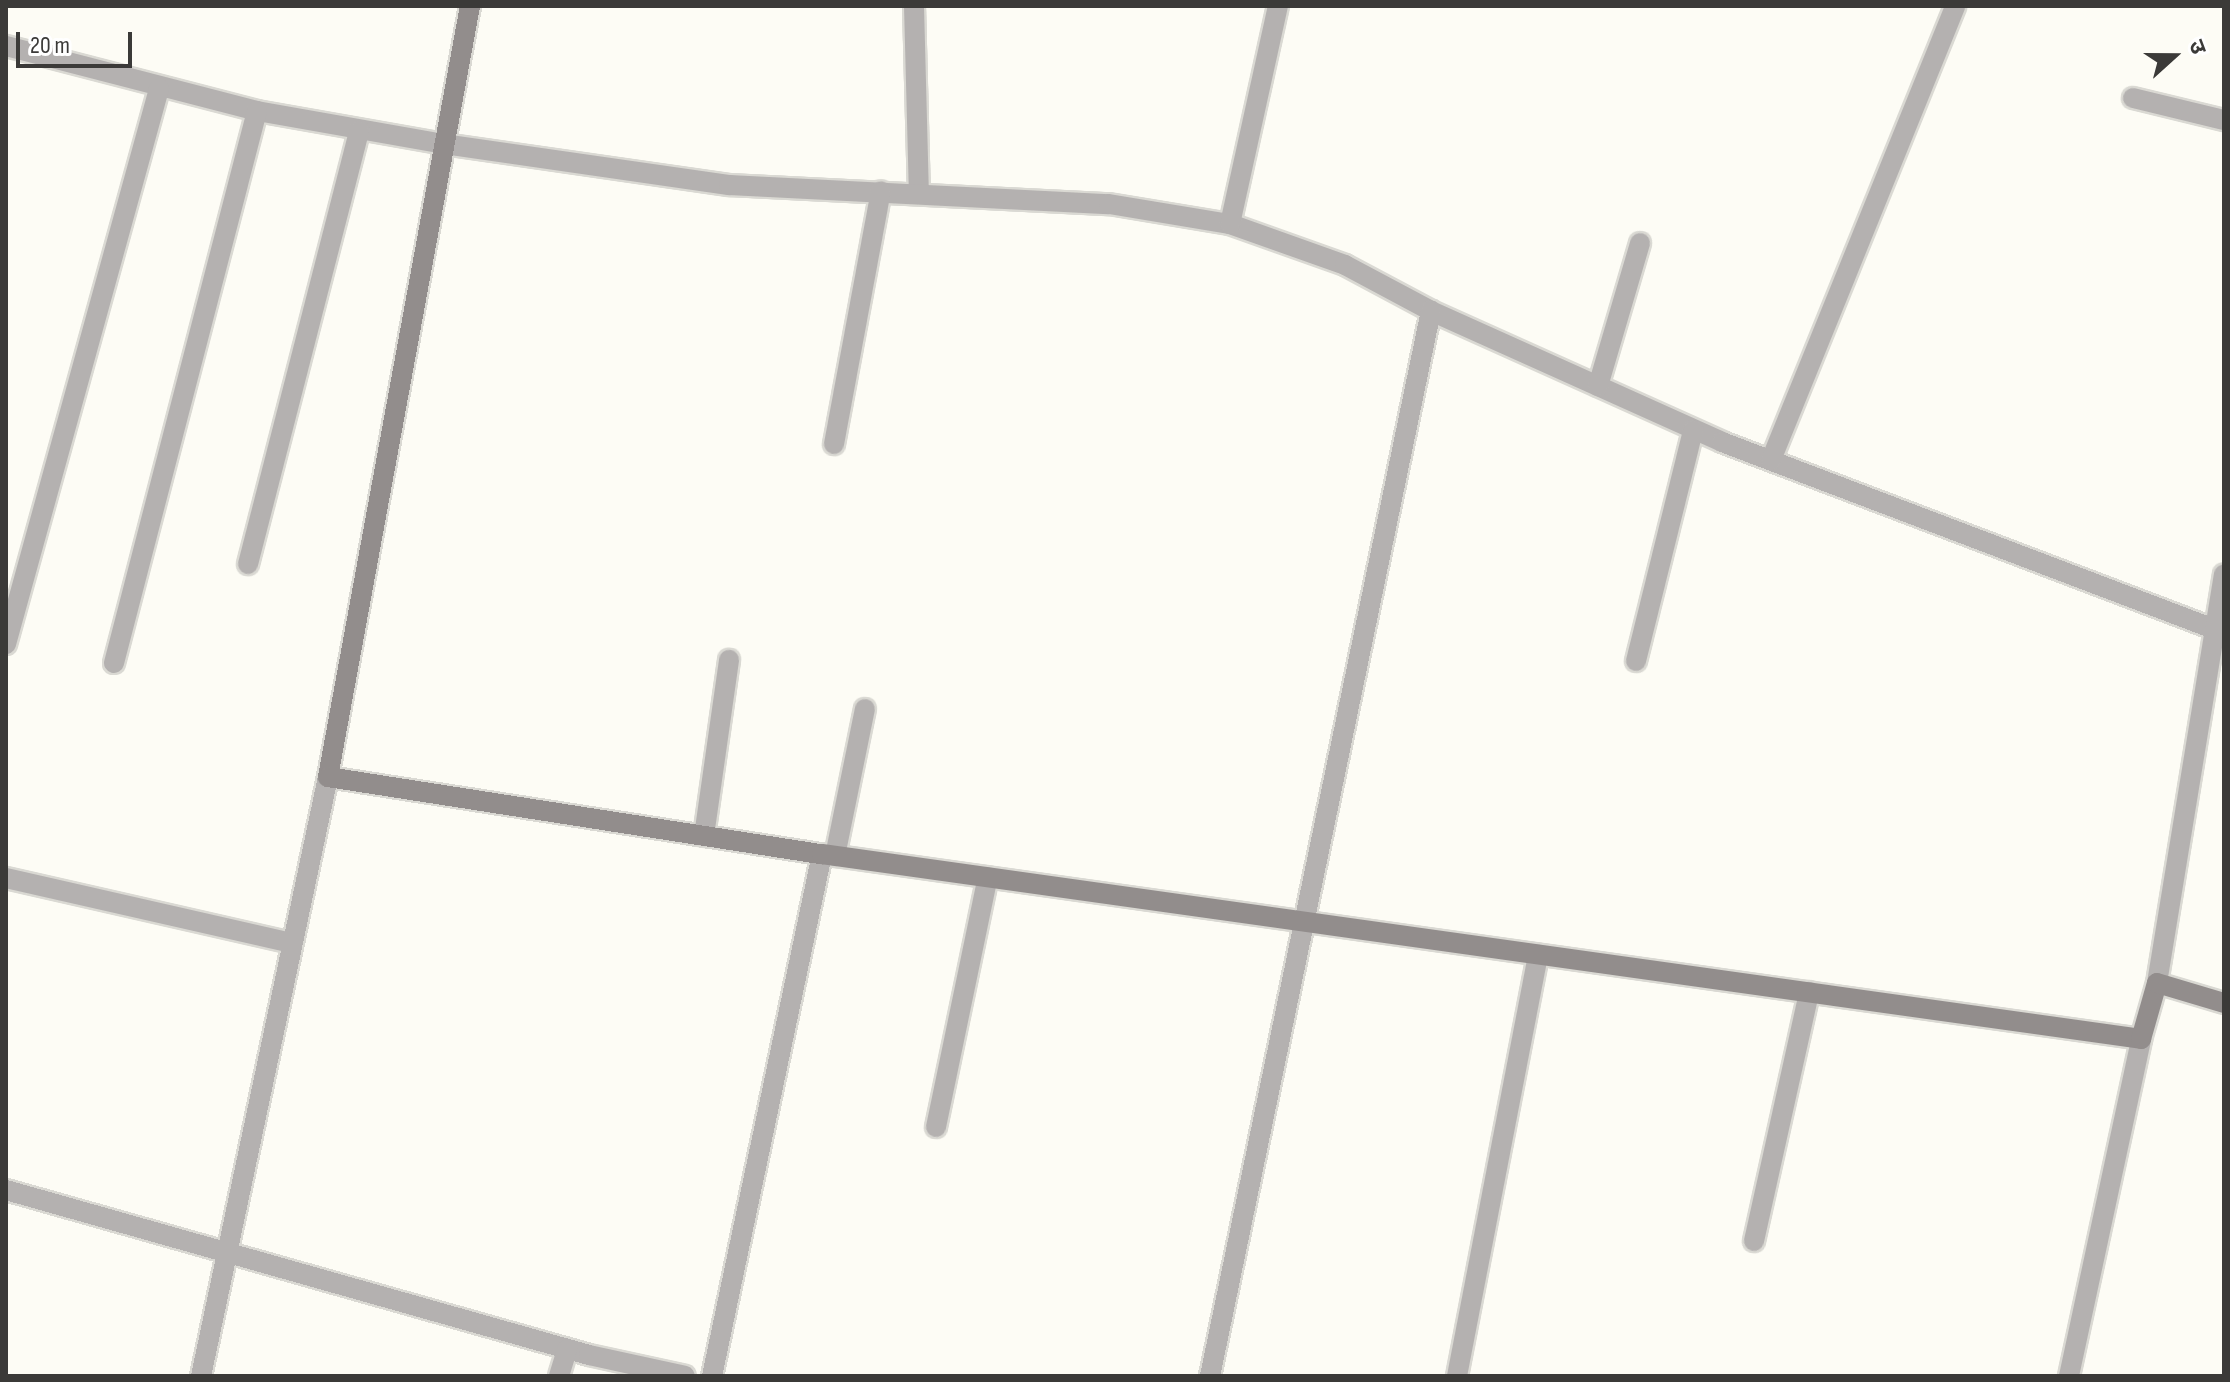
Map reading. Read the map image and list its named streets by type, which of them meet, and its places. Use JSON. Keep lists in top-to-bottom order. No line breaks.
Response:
{"scale_bar":"20 m","north":"right"}
